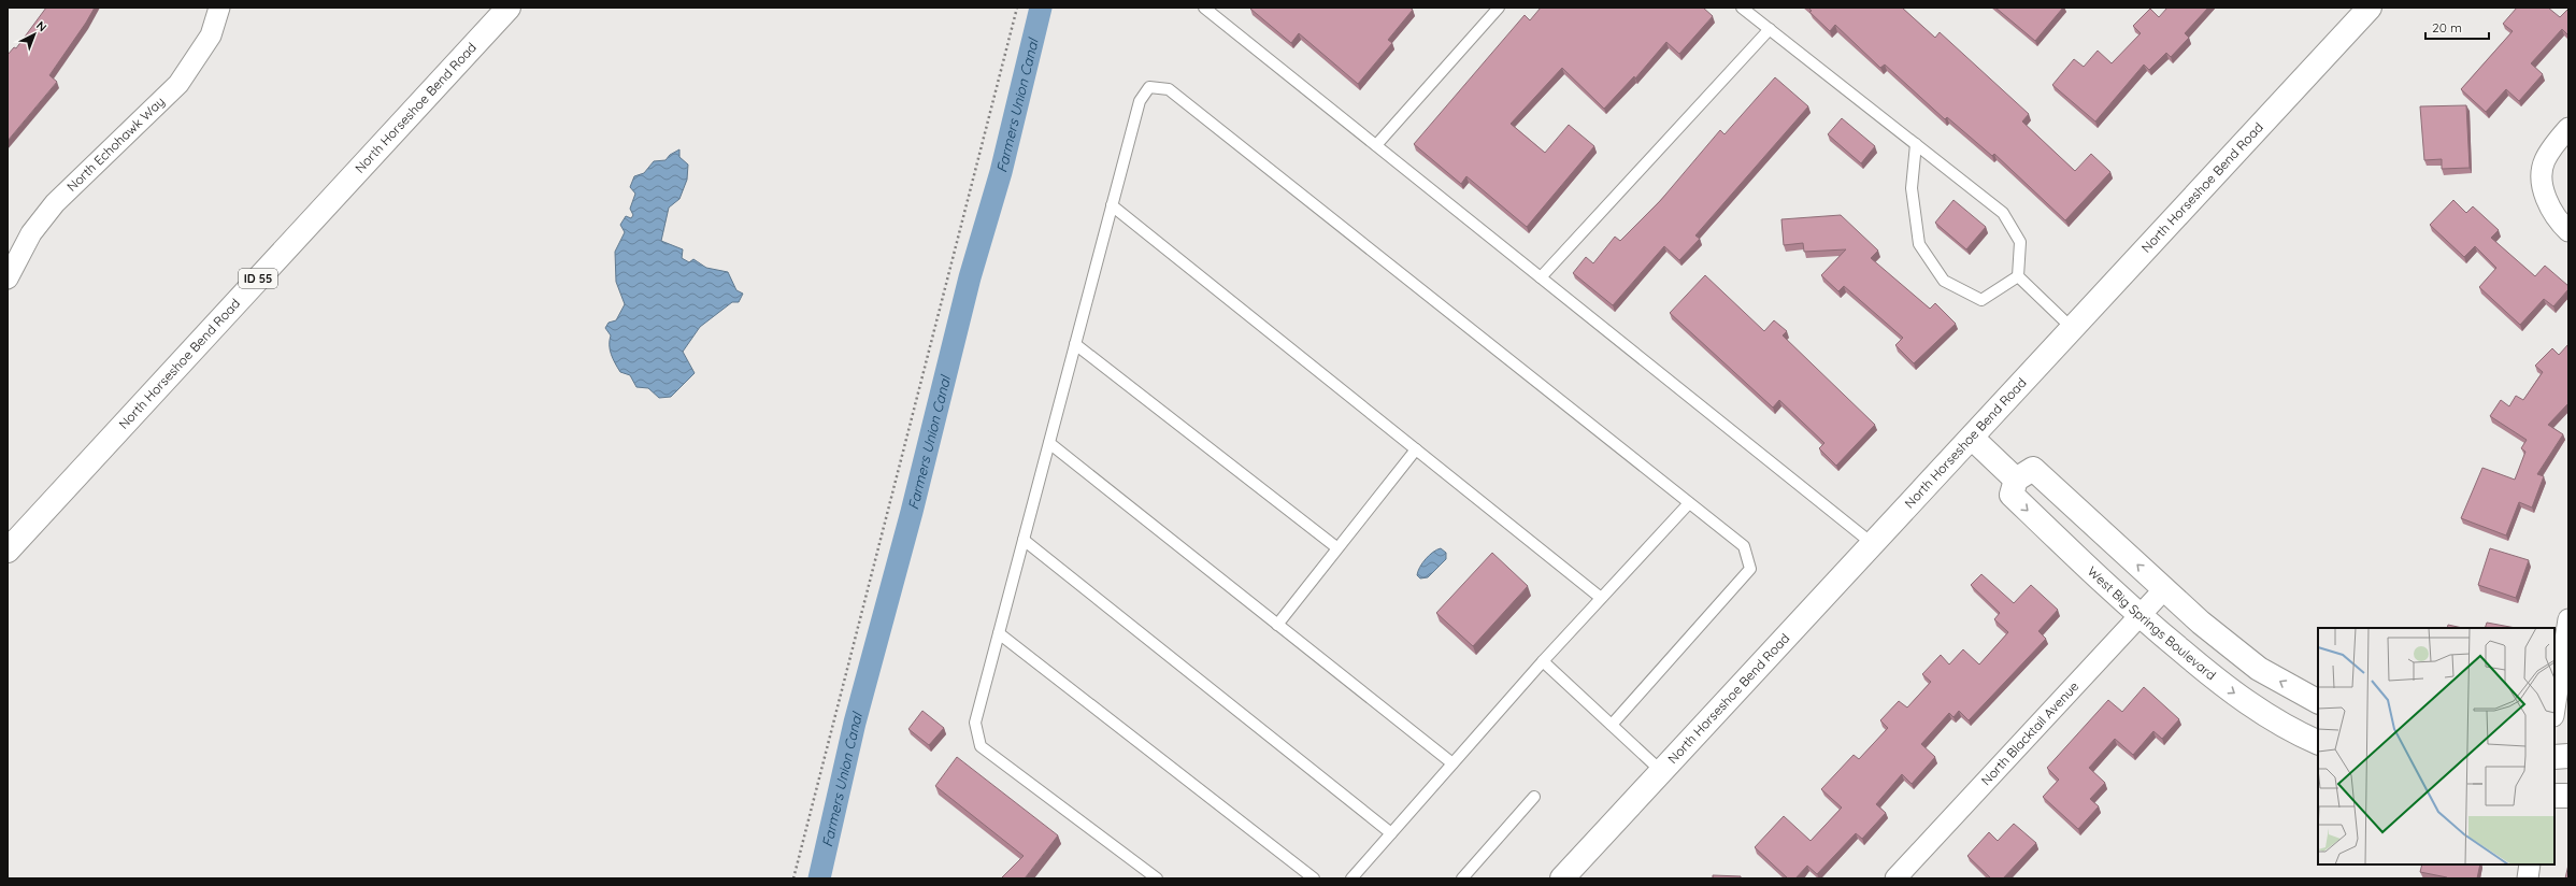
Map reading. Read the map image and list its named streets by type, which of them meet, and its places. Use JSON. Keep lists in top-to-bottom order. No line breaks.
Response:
{"streets":{"main road":["North Horseshoe Bend Road","ID 55","West Big Springs Boulevard"],"street":["North Echohawk Way","North Blacktail Avenue"]},"crossings":[["West Big Springs Boulevard","North Blacktail Avenue"]],"water":["Farmers Union Canal"],"scale_bar":"20 m","north":"top right"}
